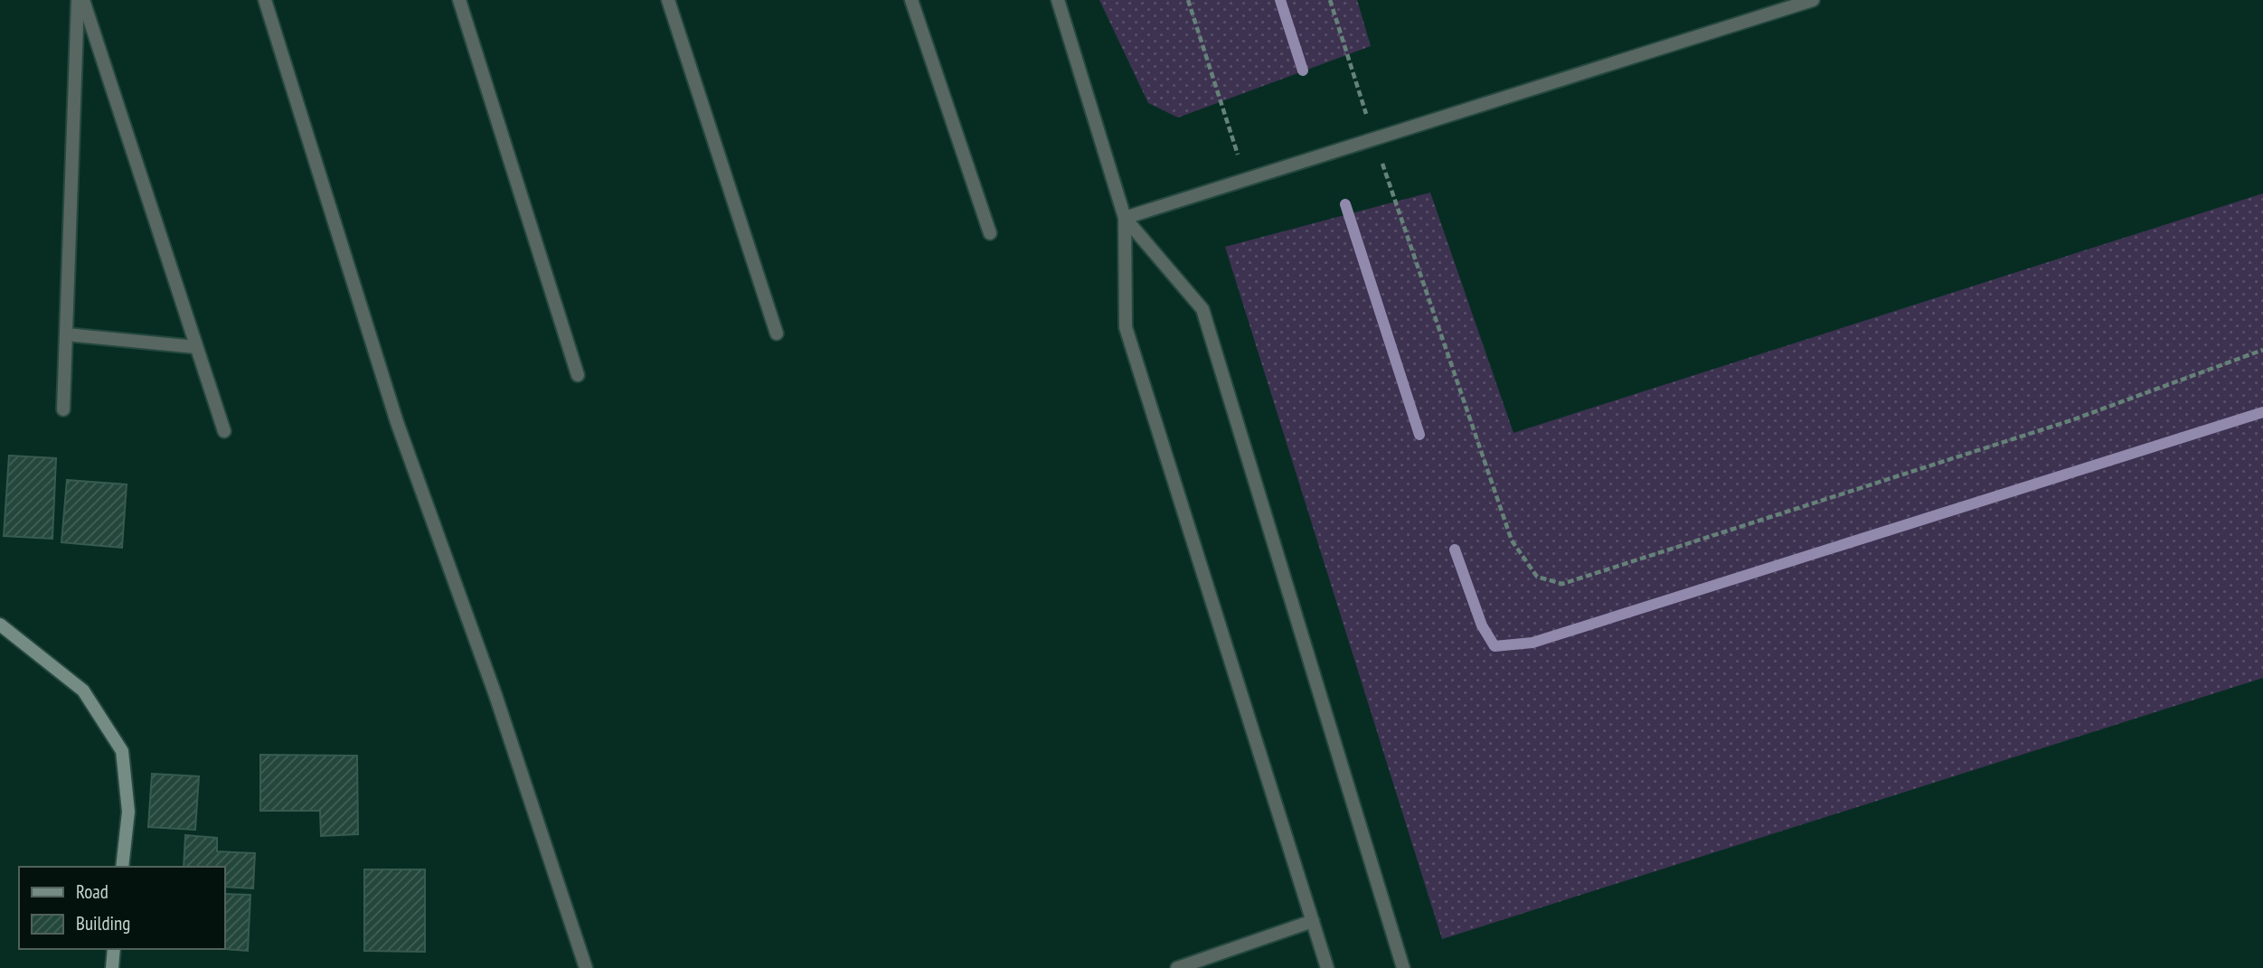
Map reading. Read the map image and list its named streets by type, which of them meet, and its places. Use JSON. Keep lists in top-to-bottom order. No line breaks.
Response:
{"legend":["Road","Building"]}
